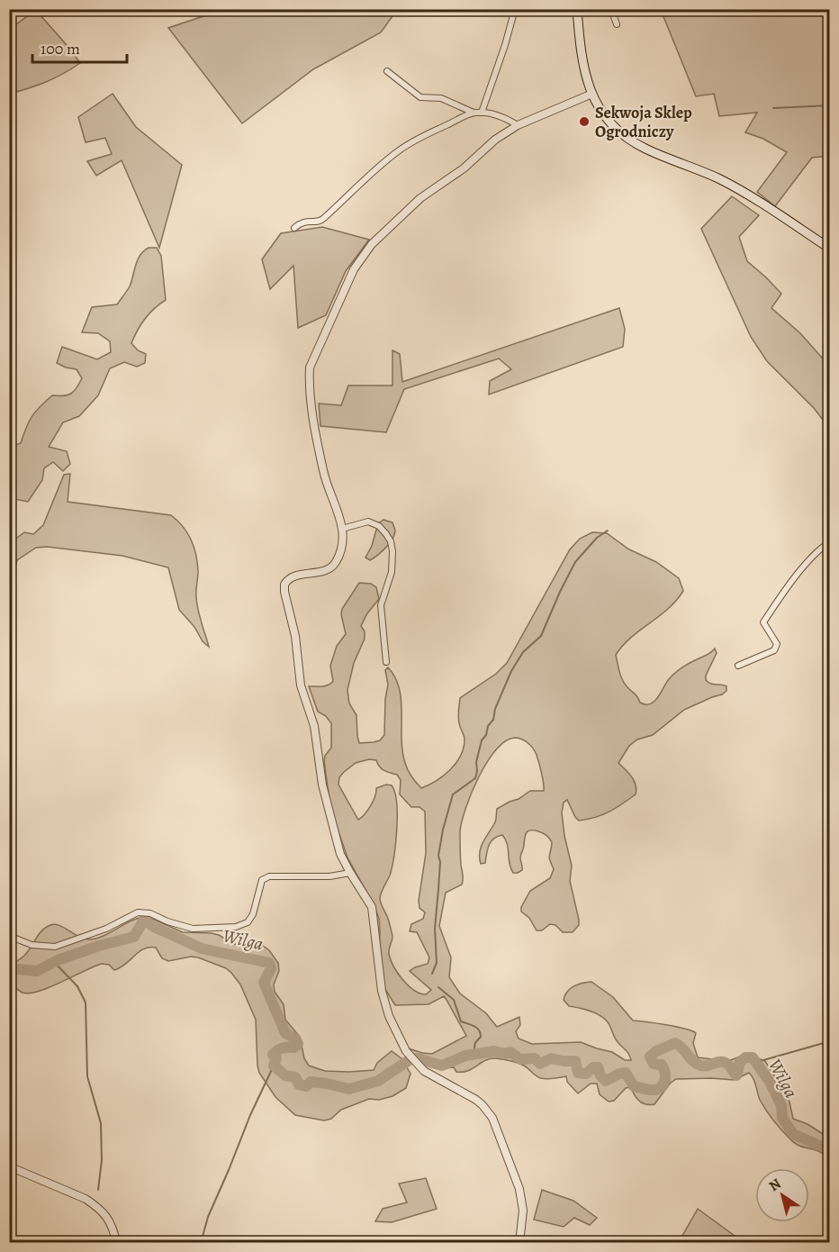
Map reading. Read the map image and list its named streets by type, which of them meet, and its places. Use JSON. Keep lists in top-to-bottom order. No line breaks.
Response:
{"water":["Wilga"],"places":["Sekwoja Sklep Ogrodniczy"],"scale_bar":"100 m","north":"top left"}
